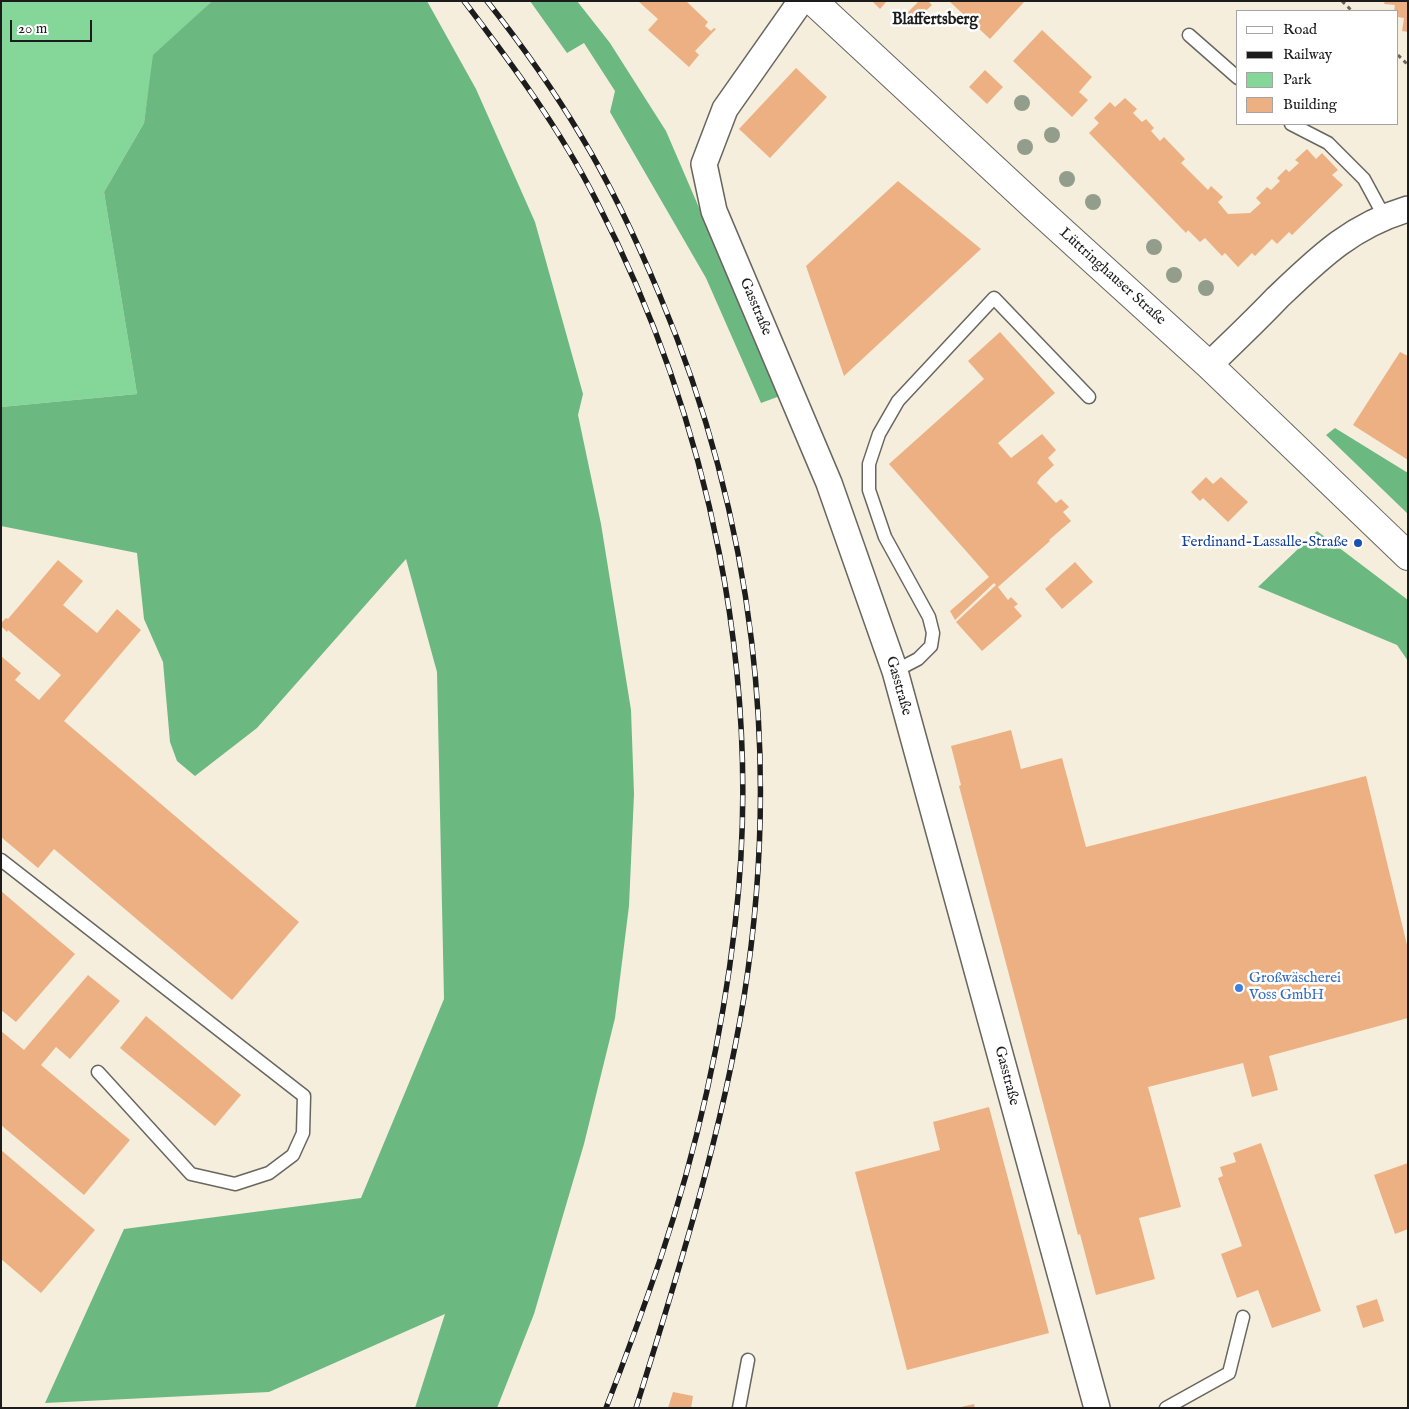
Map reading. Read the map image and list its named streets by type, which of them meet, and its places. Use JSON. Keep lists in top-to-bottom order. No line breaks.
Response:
{"streets":{"main road":["Lüttringhauser Straße"],"street":["Gasstraße"]},"districts":["Blaffertsberg"],"places":["Ferdinand-Lassalle-Straße","Großwäscherei Voss GmbH"],"legend":["Road","Railway","Park","Building"],"scale_bar":"20 m"}
